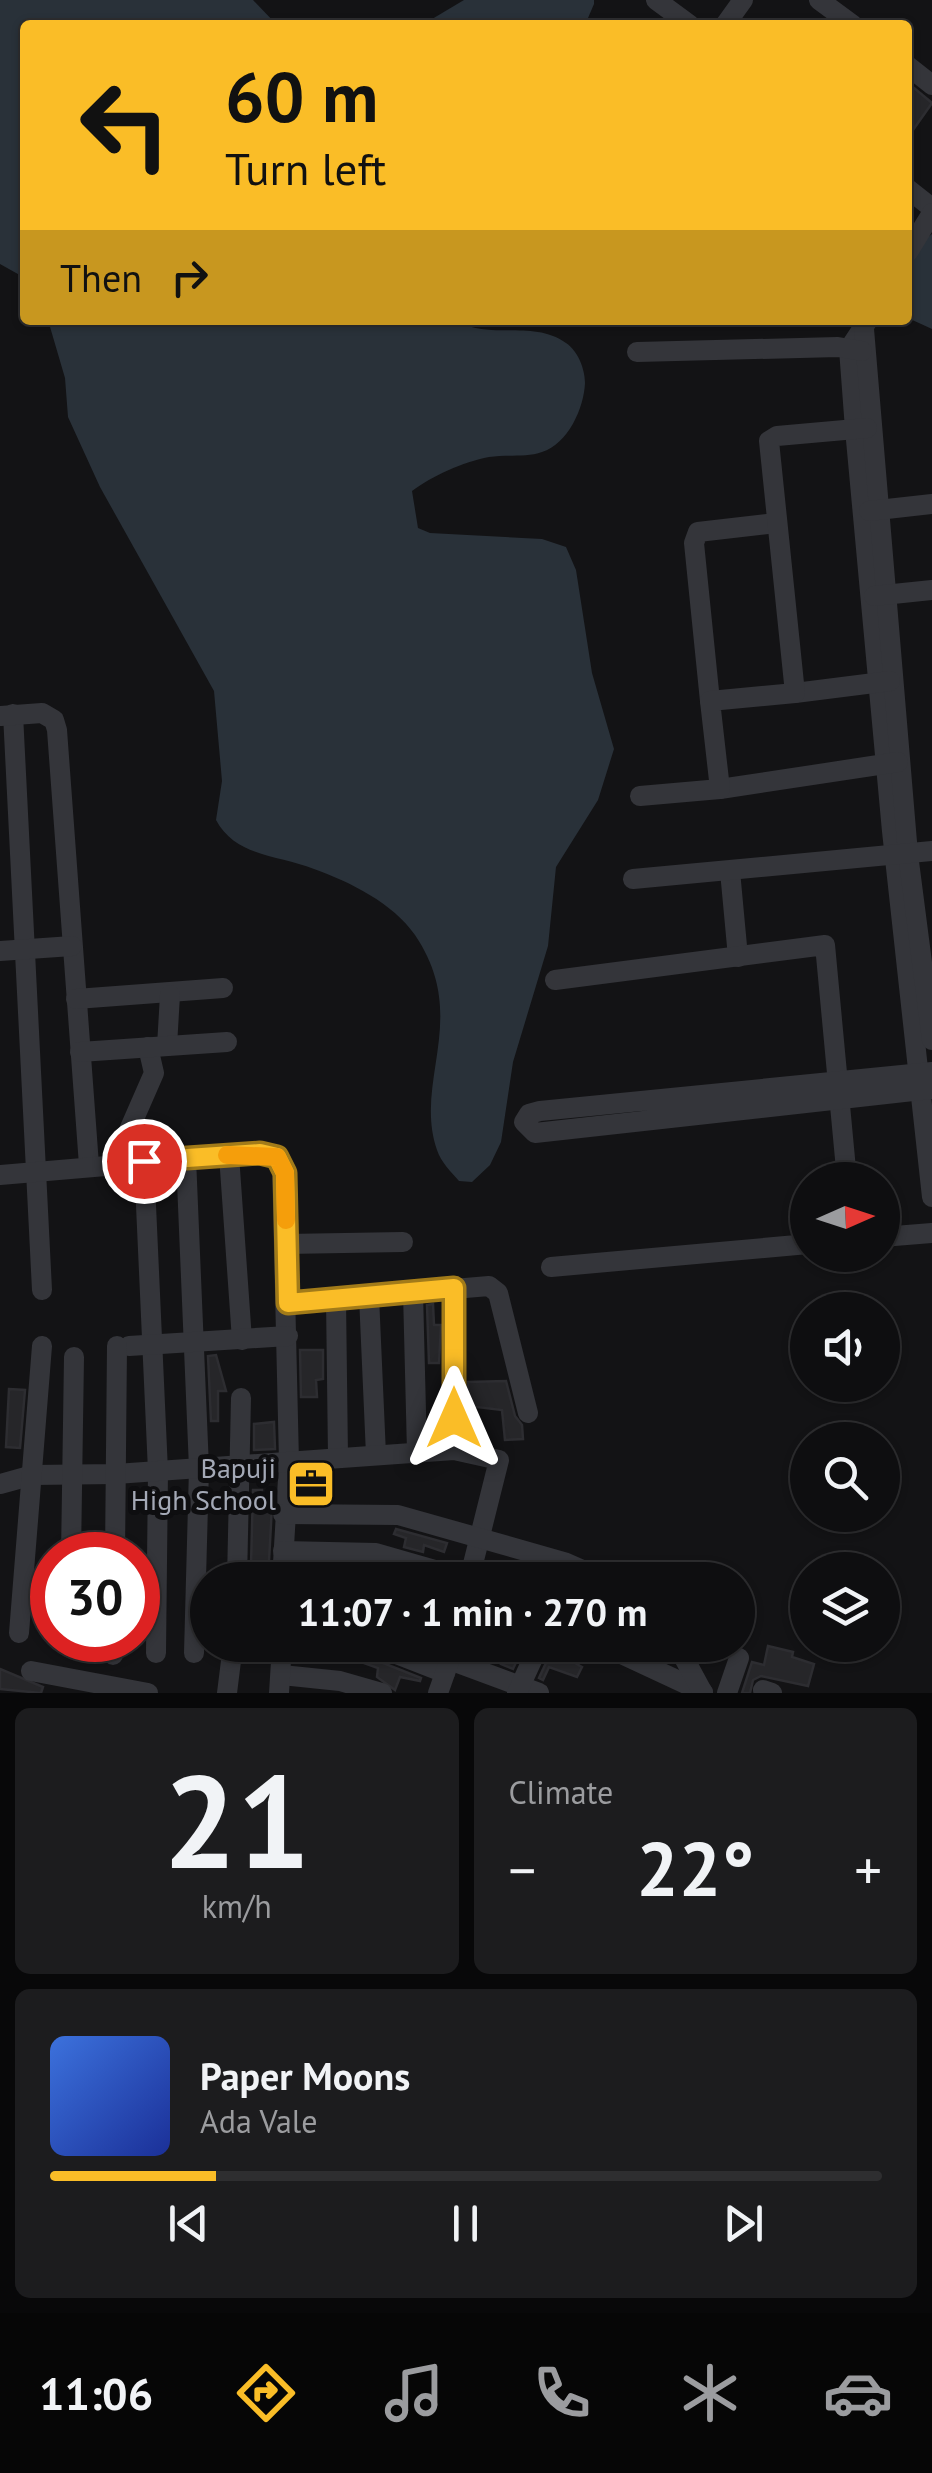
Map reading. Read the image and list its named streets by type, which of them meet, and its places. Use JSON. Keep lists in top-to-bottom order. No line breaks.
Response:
{"places":{"office":["Bapuji High School"]},"north":"right","page":{"turn":["60 m","Turn left"],"then":"Then","limit":"30","trip":"11:07 · 1 min · 270 m","tile":[["21","km/h"],"Climate"],"heat":["−","22°","+"],"song":["Paper Moons","Ada Vale"],"tabs":"11:06"}}
